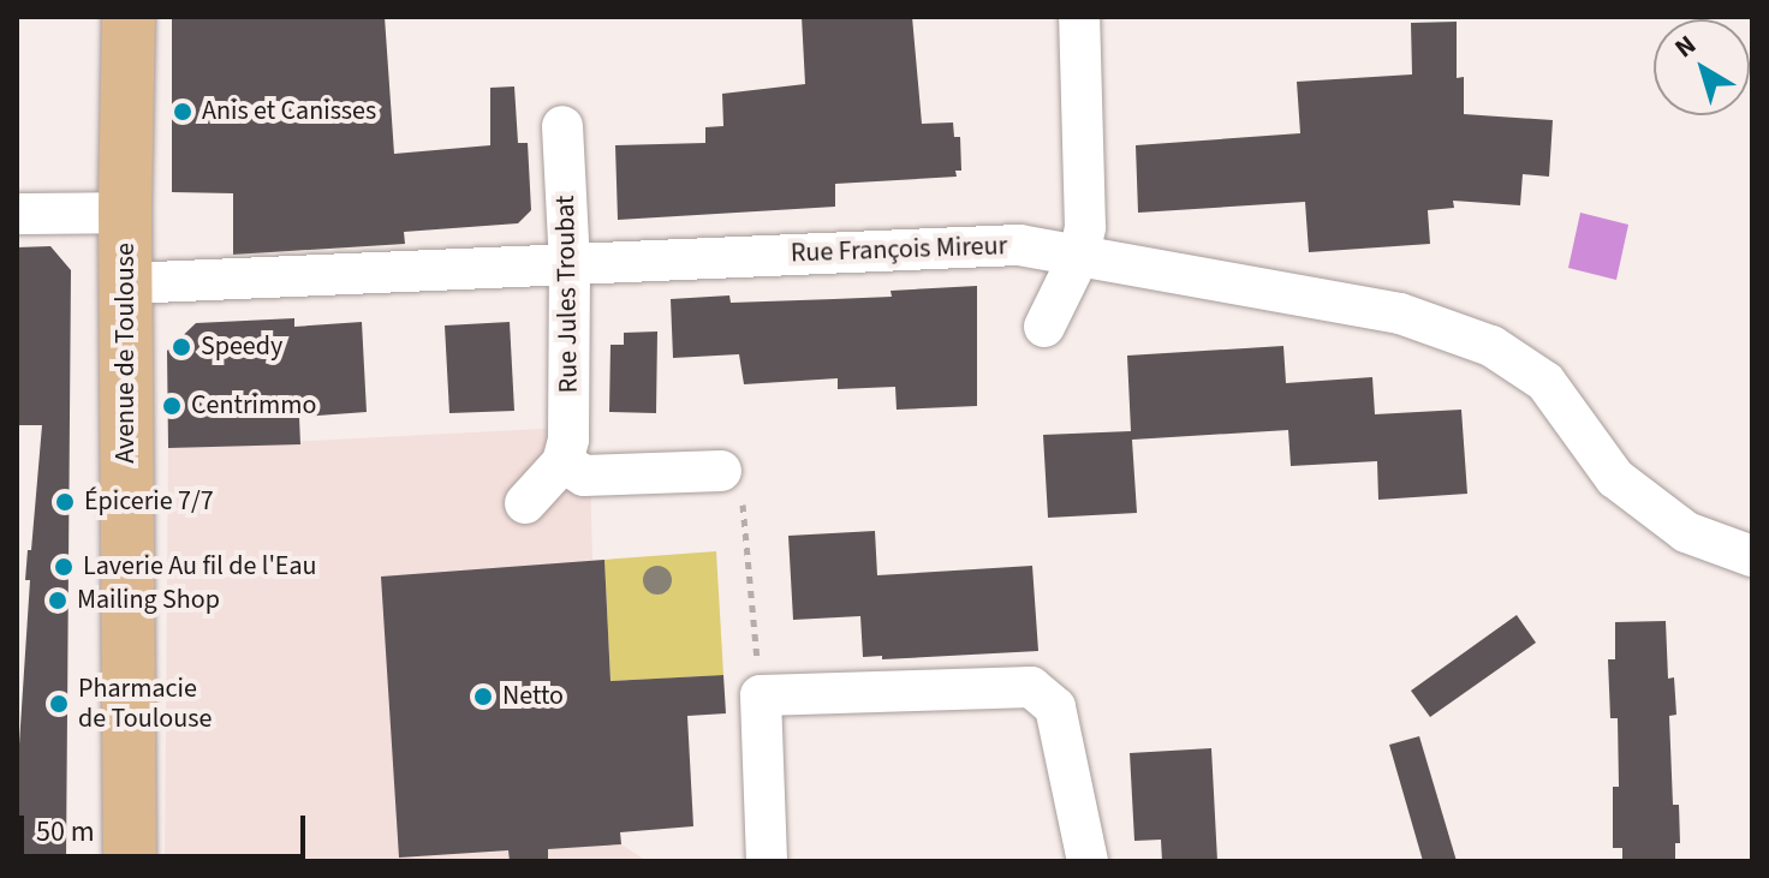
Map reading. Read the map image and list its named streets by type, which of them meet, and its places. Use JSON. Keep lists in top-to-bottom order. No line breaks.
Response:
{"streets":{"main road":["Avenue de Toulouse"],"street":["Rue François Mireur","Rue Jules Troubat"]},"crossings":[["Rue François Mireur","Rue Jules Troubat"],["Rue François Mireur","Avenue de Toulouse"]],"places":["Anis et Canisses","Speedy","Centrimmo","Épicerie 7/7","Laverie Au fil de l'Eau","Mailing Shop","Netto","Pharmacie de Toulouse"],"scale_bar":"50 m","north":"top left"}
